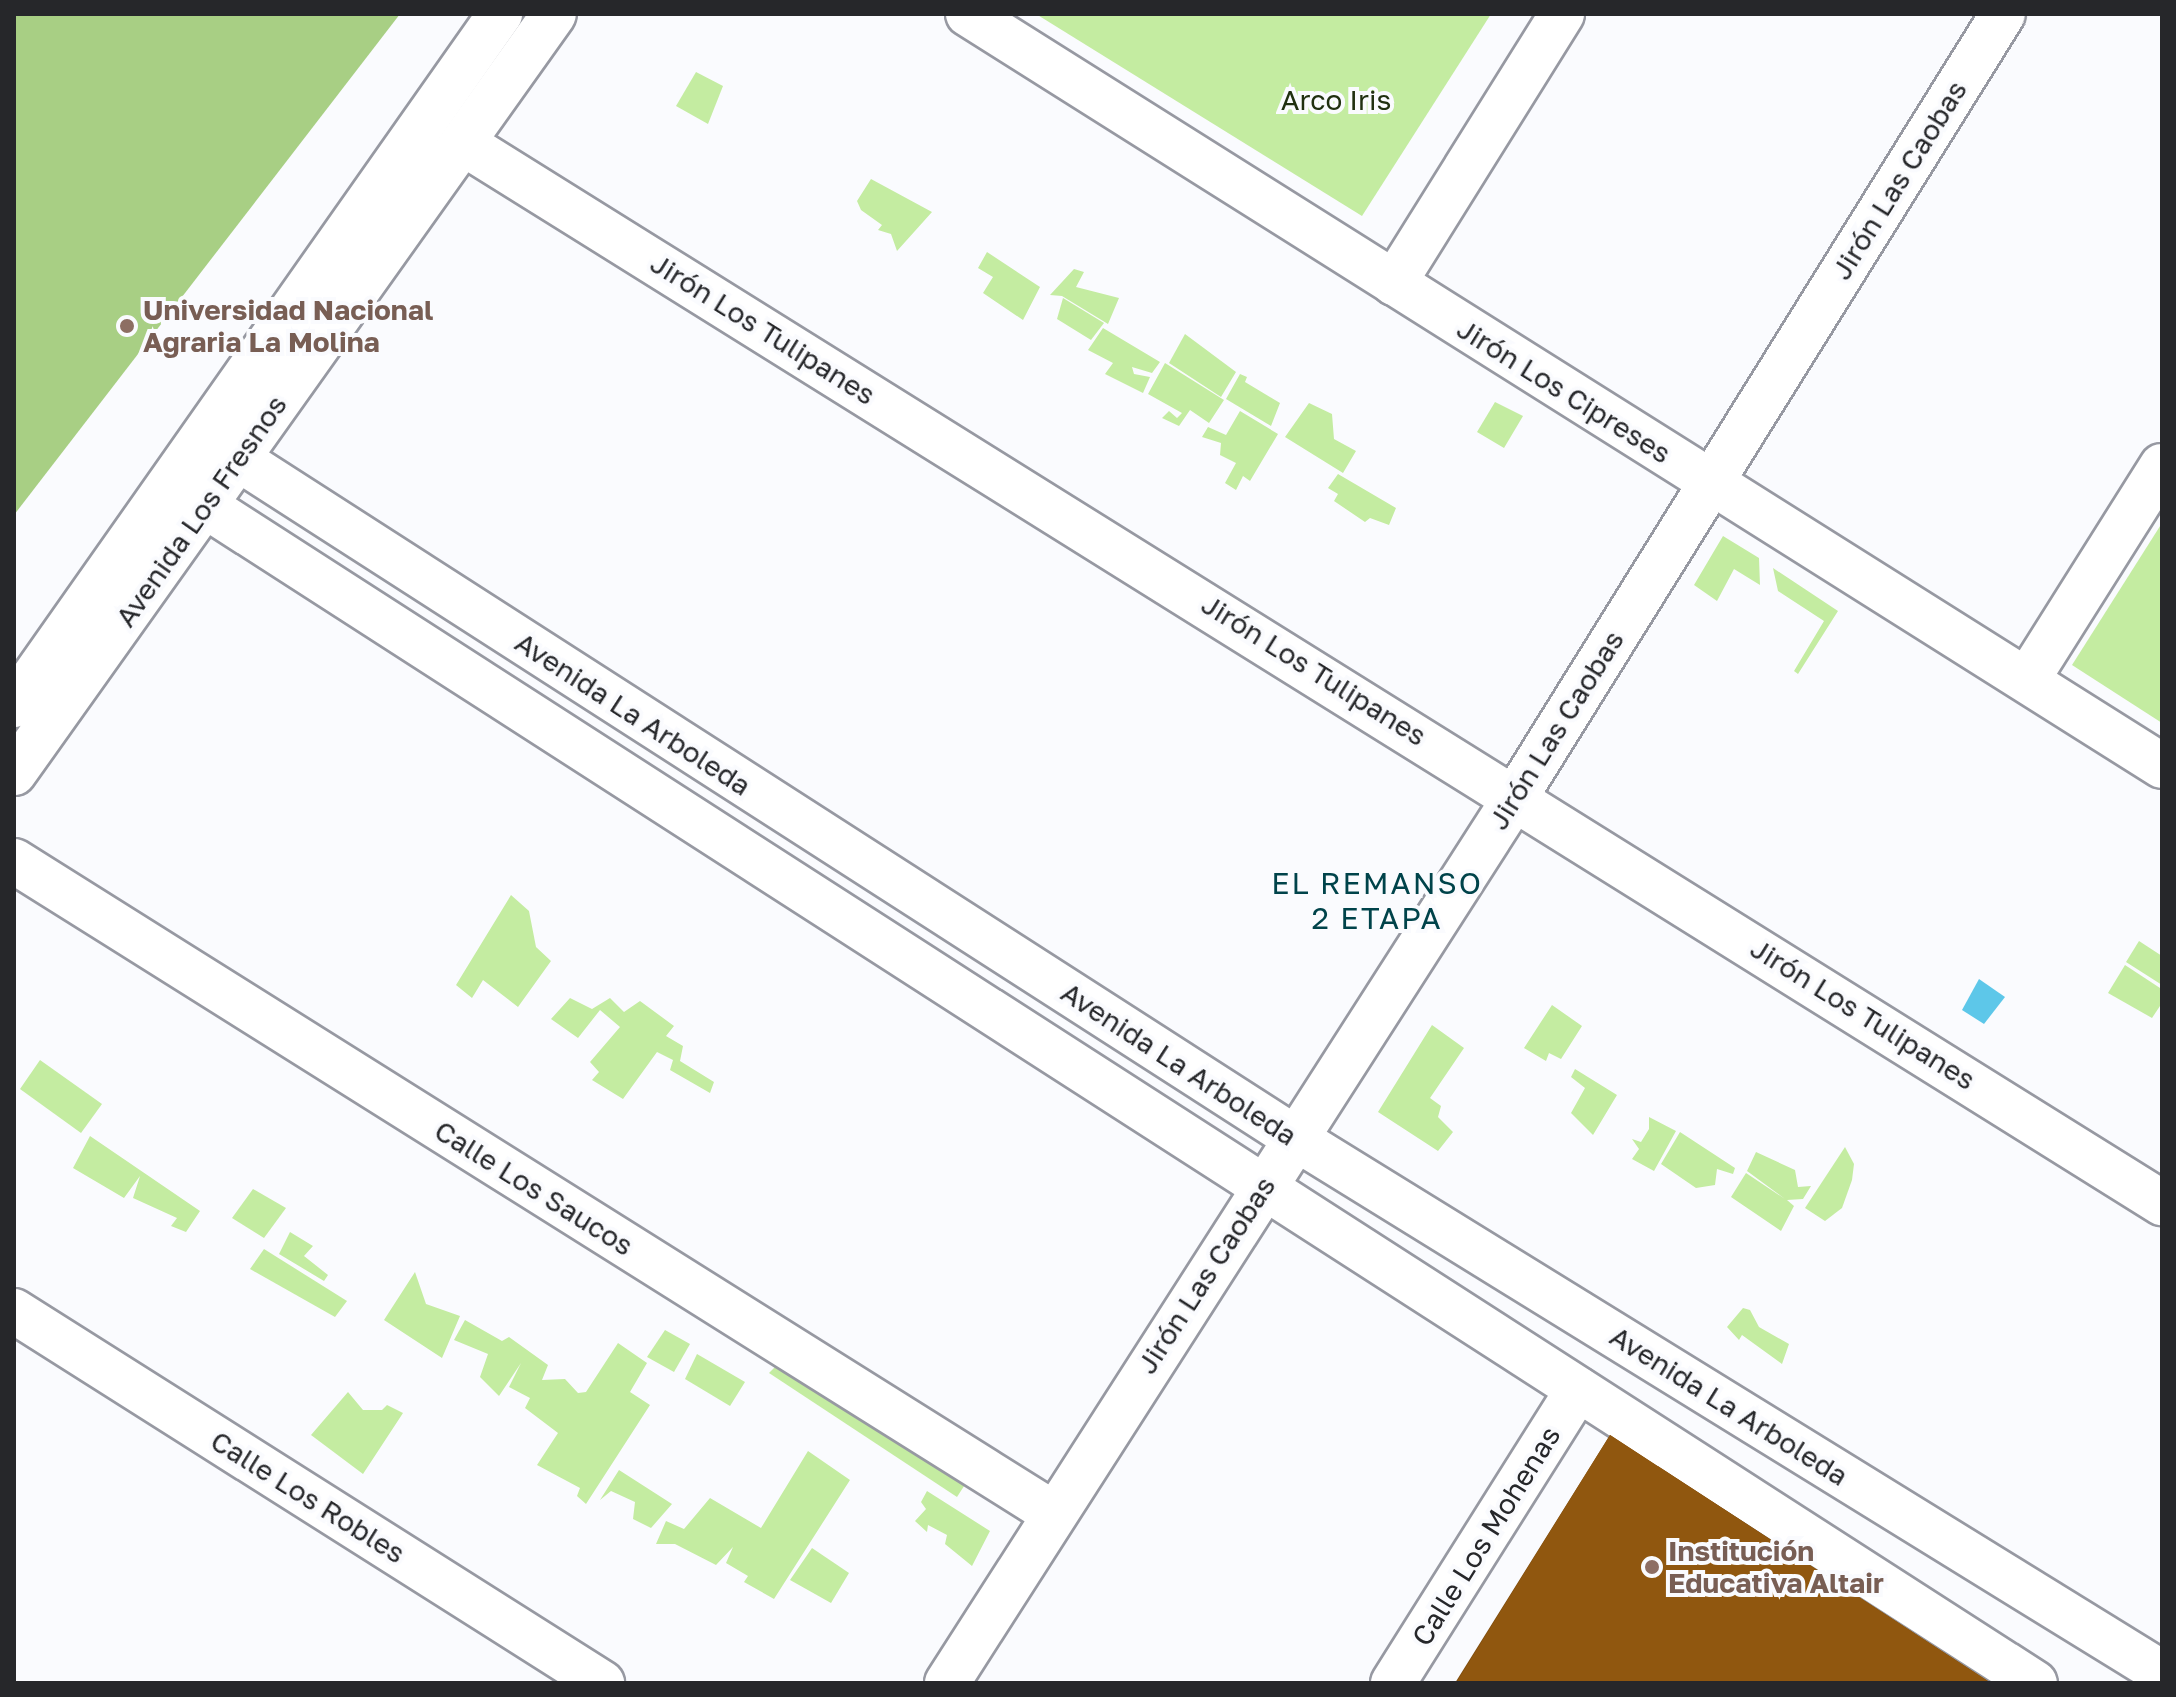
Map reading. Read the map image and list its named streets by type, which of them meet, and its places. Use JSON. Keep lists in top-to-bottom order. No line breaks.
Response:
{"streets":{"street":["Jirón Las Caobas","Jirón Los Tulipanes","Jirón Los Cipreses","Avenida Los Fresnos","Avenida La Arboleda","Calle Los Saucos","Calle Los Robles","Calle Los Mohenas"]},"crossings":[["Jirón Las Caobas","Jirón Los Tulipanes"],["Jirón Las Caobas","Jirón Los Cipreses"],["Jirón Las Caobas","Avenida La Arboleda"],["Jirón Las Caobas","Calle Los Saucos"],["Jirón Los Tulipanes","Avenida Los Fresnos"],["Avenida Los Fresnos","Avenida La Arboleda"],["Avenida La Arboleda","Calle Los Mohenas"]],"districts":["EL REMANSO 2 ETAPA"],"parks":["Arco Iris"],"places":["Universidad Nacional Agraria La Molina","Institución Educativa Altair"]}
